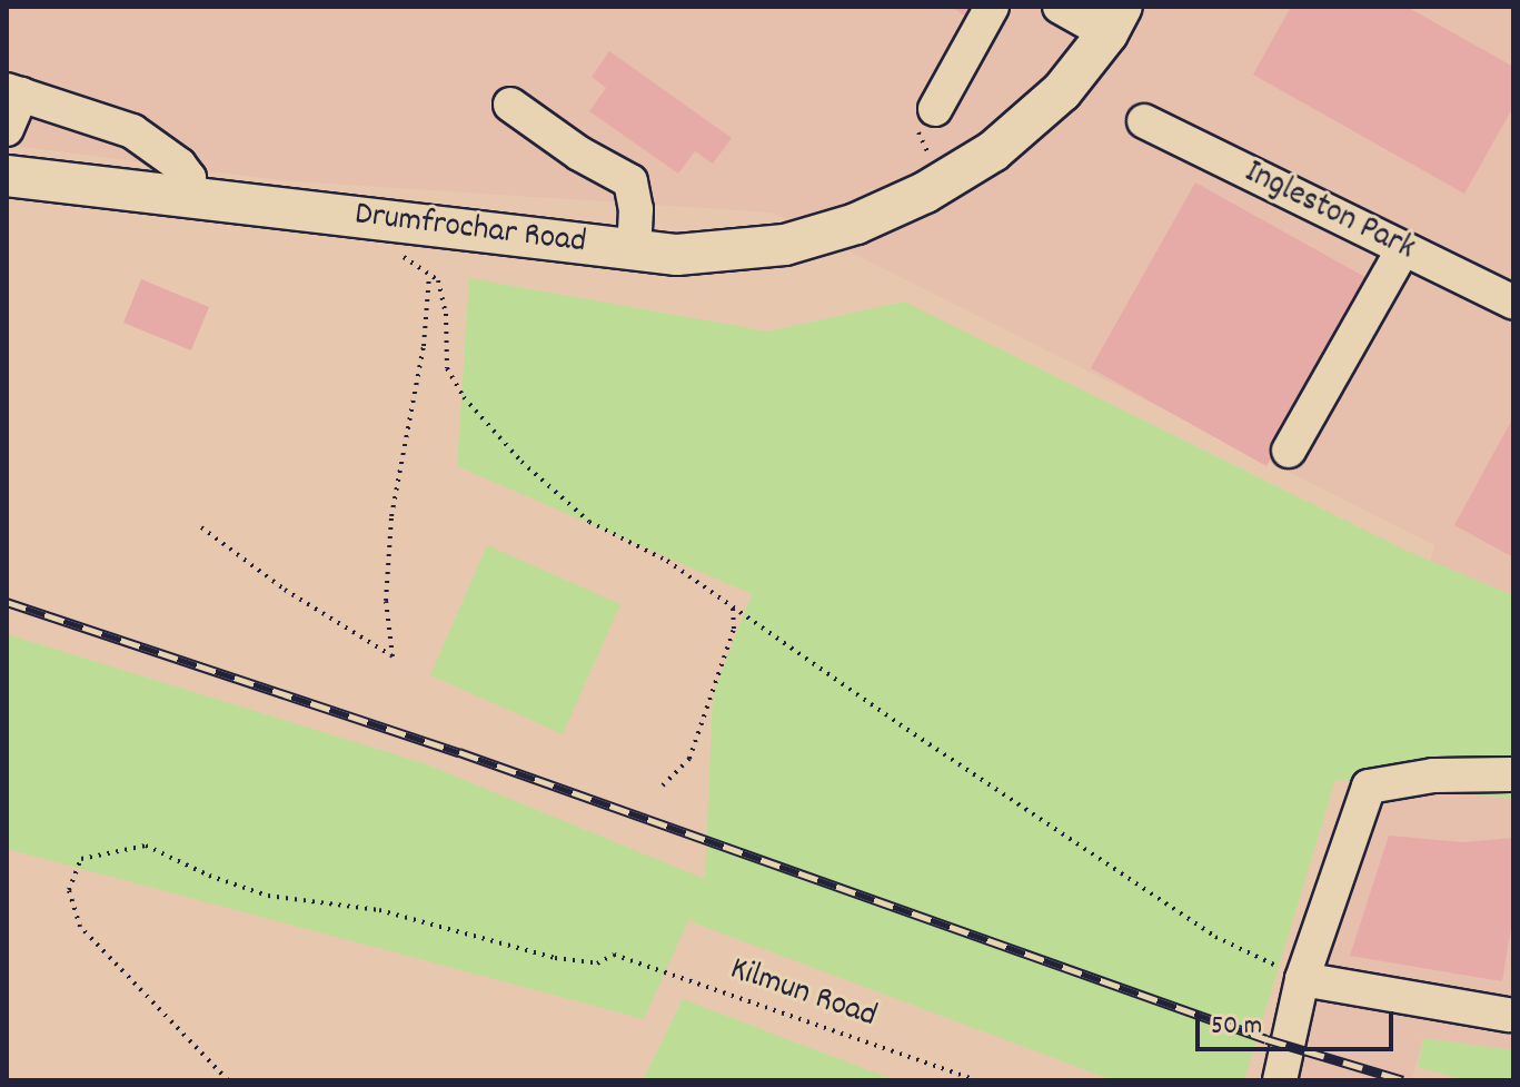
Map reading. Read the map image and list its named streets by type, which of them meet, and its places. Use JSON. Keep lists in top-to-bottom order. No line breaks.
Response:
{"streets":{"main road":["Drumfrochar Road"],"street":["Ingleston Park"],"path":["Kilmun Road"]},"scale_bar":"50 m"}
